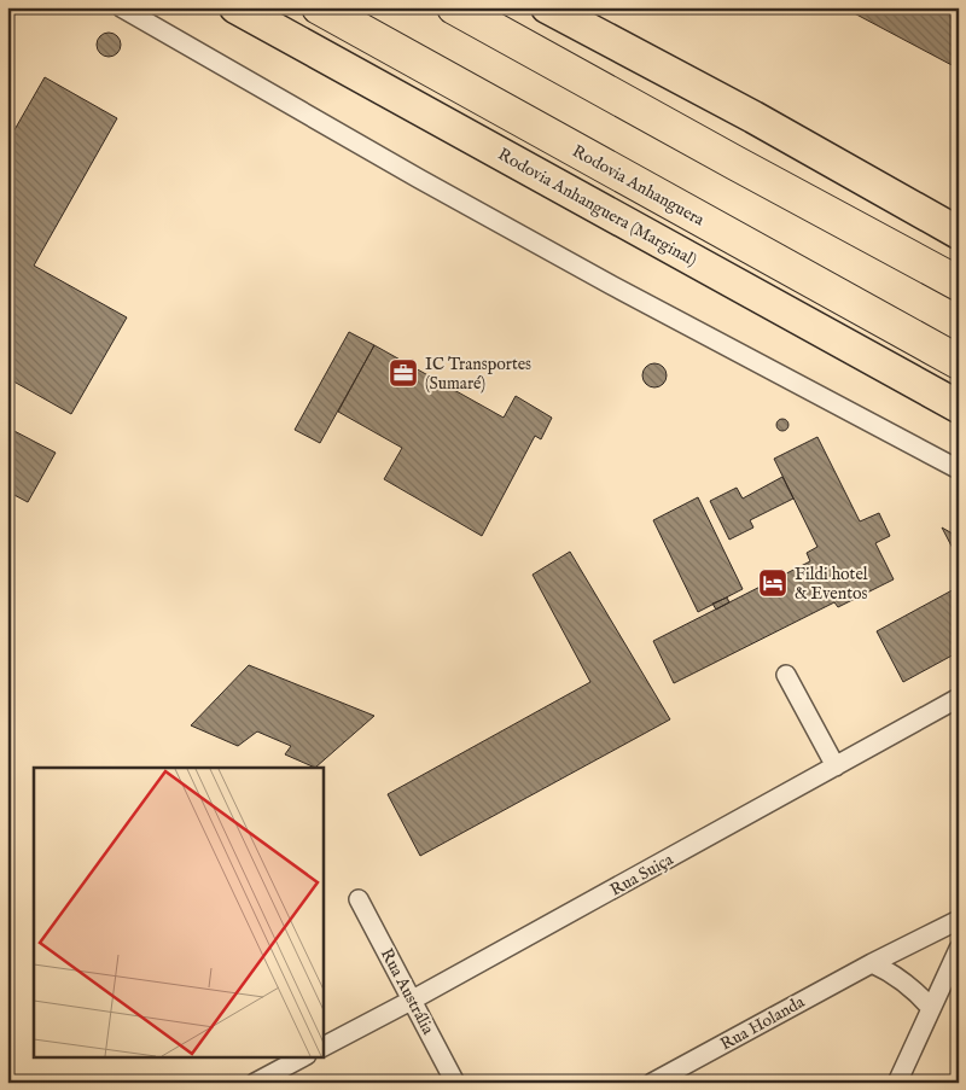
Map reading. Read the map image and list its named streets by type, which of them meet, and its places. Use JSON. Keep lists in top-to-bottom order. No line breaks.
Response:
{"streets":{"highway":["Rodovia Anhanguera","Rodovia Anhanguera (Marginal)"],"street":["Rua Suiça","Rua Austrália","Rua Holanda"]},"crossings":[["Rua Suiça","Rua Austrália"]],"places":{"office":["IC Transportes (Sumaré)"],"hotel":["Fildi hotel & Eventos"]}}
